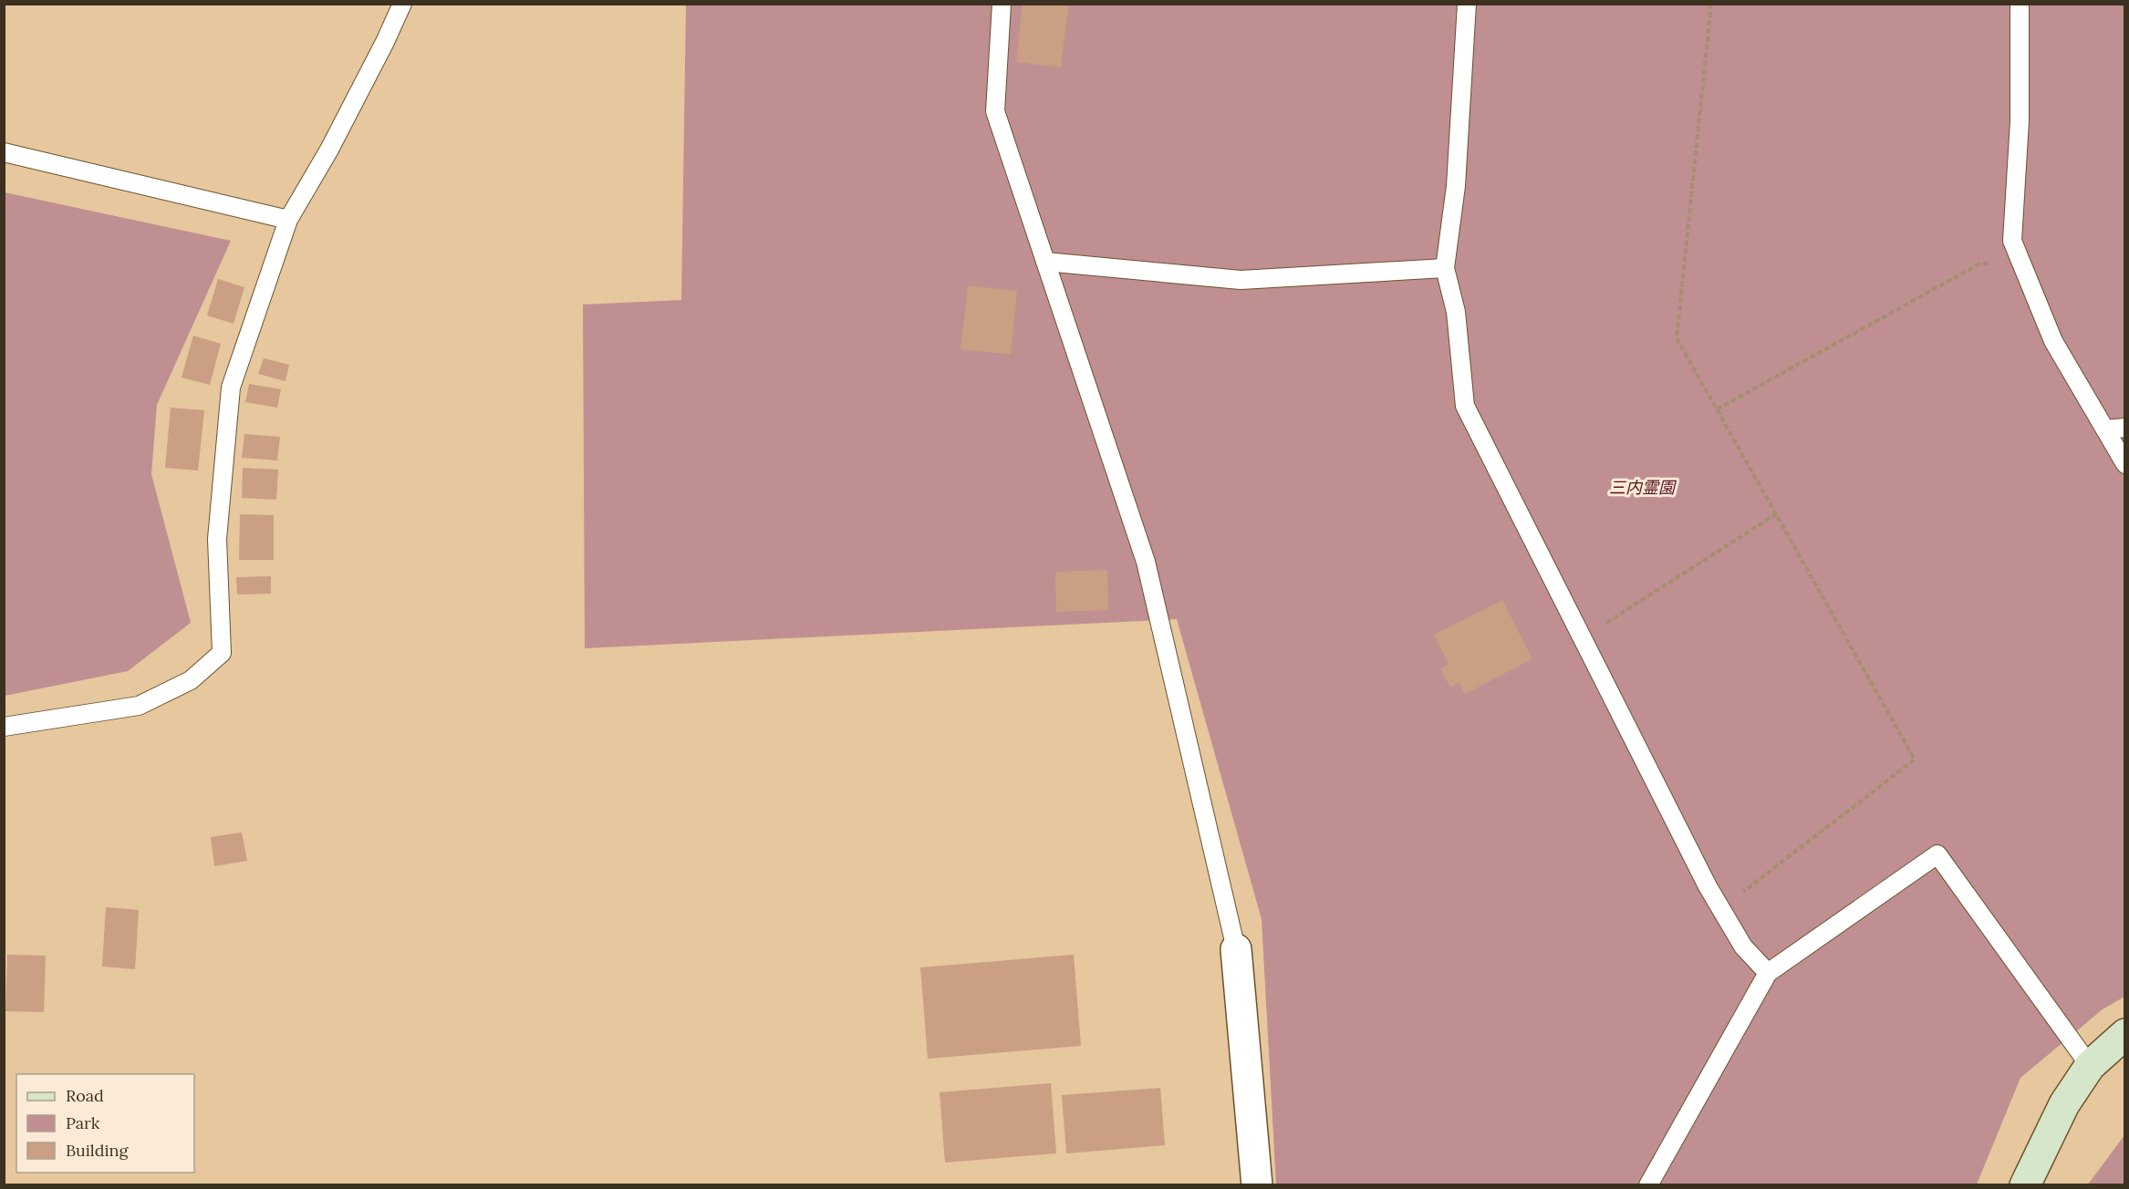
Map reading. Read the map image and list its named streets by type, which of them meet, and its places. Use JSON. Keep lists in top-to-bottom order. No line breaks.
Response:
{"parks":["三内霊園"],"legend":["Road","Park","Building"]}
